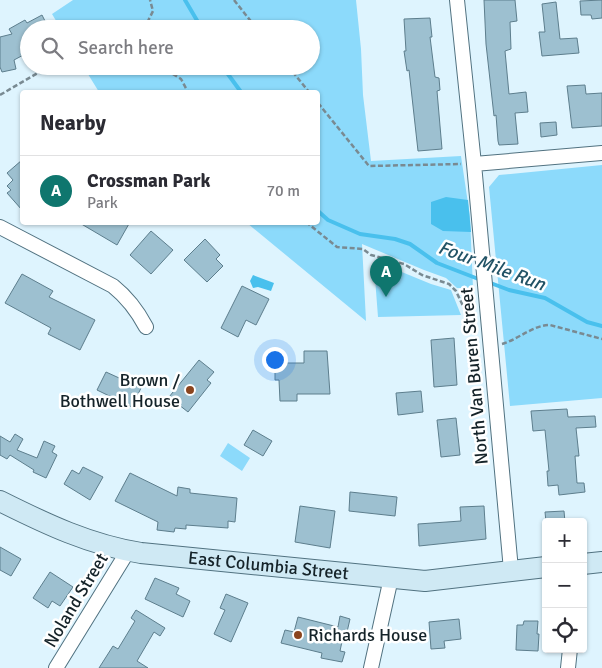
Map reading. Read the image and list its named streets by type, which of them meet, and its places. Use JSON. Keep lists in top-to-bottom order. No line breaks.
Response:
{"streets":{"street":["North Van Buren Street","East Columbia Street","Noland Street"]},"crossings":[["North Van Buren Street","East Columbia Street"],["East Columbia Street","Noland Street"]],"water":["Four Mile Run"],"places":["Brown / Bothwell House","Richards House"],"page":{"search":"Search here","heading":"Nearby","list":[{"mark":"A","name":"Crossman Park","note":"Park","value":"70 m"}],"pins":"A","map_buttons":["+","−"]}}
